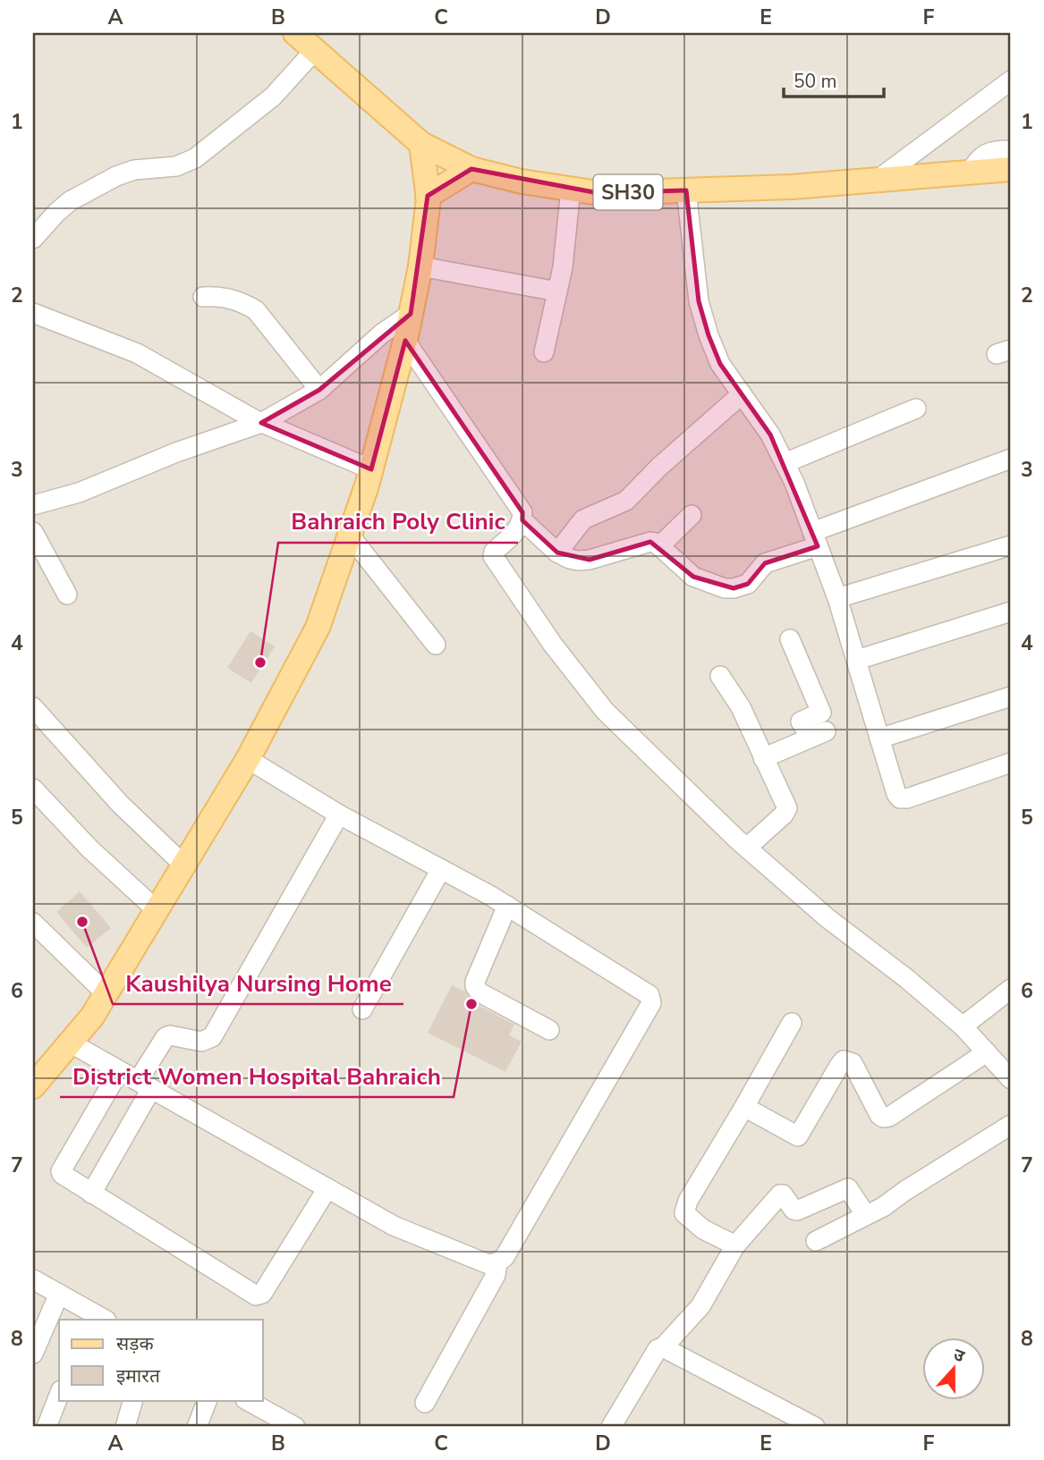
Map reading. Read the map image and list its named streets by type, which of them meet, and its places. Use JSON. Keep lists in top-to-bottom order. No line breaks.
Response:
{"streets":{"main road":["SH30"]},"places":["Bahraich Poly Clinic","Kaushilya Nursing Home","District Women Hospital Bahraich"],"legend":["सड़क","इमारत"],"scale_bar":"50 m","north":"top","grid":{"columns":["A","B","C","D","E","F"],"rows":["1","2","3","4","5","6","7","8"]}}
